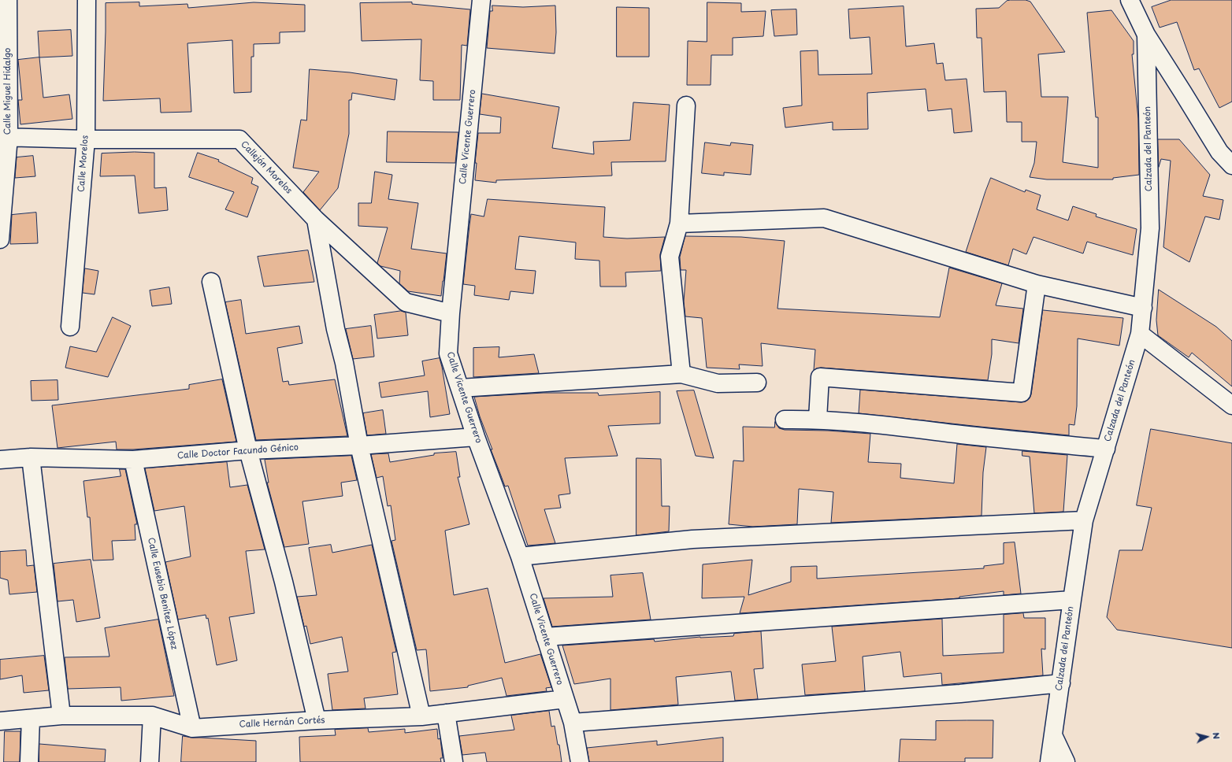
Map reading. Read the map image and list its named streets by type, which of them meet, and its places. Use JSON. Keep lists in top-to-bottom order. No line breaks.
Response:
{"streets":{"street":["Calle Miguel Hidalgo","Calle Vicente Guerrero","Calzada del Panteón","Calle Morelos","Callejón Morelos","Calle Doctor Facundo Génico","Calle Eusebio Benítez López","Calle Hernán Cortés"]},"crossings":[["Calle Miguel Hidalgo","Callejón Morelos"],["Calle Vicente Guerrero","Callejón Morelos"],["Calle Vicente Guerrero","Calle Doctor Facundo Génico"],["Calle Vicente Guerrero","Calle Hernán Cortés"],["Calle Morelos","Callejón Morelos"],["Calle Doctor Facundo Génico","Calle Eusebio Benítez López"],["Calle Eusebio Benítez López","Calle Hernán Cortés"]],"north":"right"}
